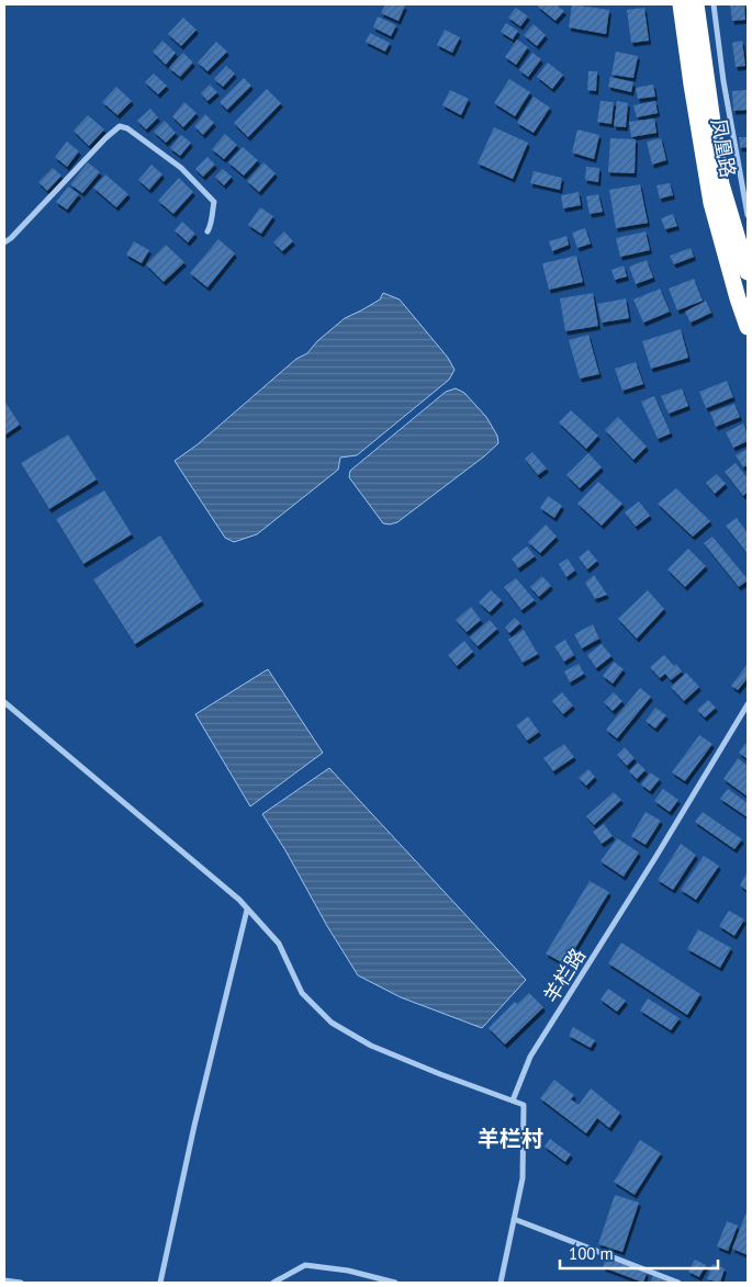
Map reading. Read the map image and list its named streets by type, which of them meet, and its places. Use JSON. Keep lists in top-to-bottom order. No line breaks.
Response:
{"streets":{"highway":["凤凰路"],"street":["羊栏路"]},"districts":["羊栏村"],"scale_bar":"100 m"}
